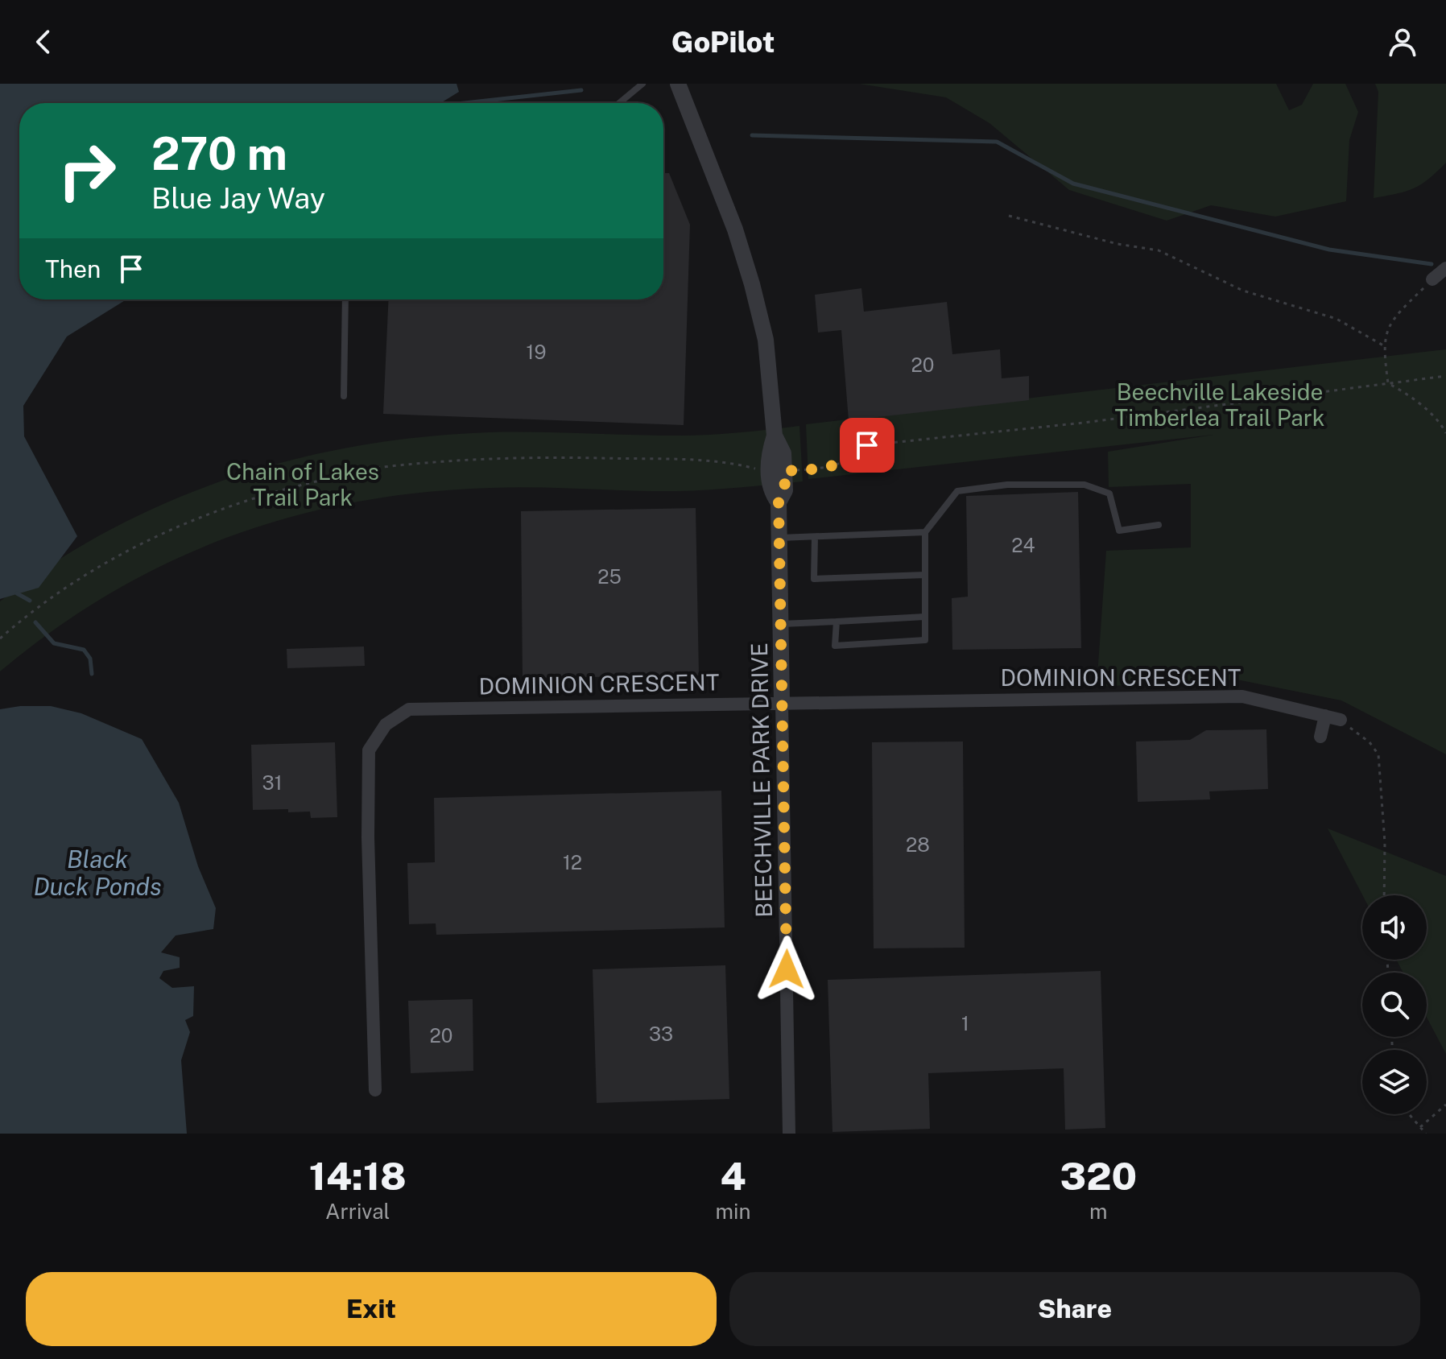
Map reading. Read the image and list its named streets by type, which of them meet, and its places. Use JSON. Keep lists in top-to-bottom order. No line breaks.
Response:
{"streets":{"street":["DOMINION CRESCENT","BEECHVILLE PARK DRIVE"]},"crossings":[["DOMINION CRESCENT","BEECHVILLE PARK DRIVE"]],"water":["Black Duck Ponds"],"parks":["Beechville Lakeside Timberlea Trail Park","Chain of Lakes Trail Park"],"house_numbers":["19","20","24","25","31","28","12","1","33","20"],"page":{"header":"GoPilot","turn":["270 m","Blue Jay Way"],"then":"Then","eta":["14:18","Arrival","4","min","320","m"],"buttons":["Exit","Share"]}}
